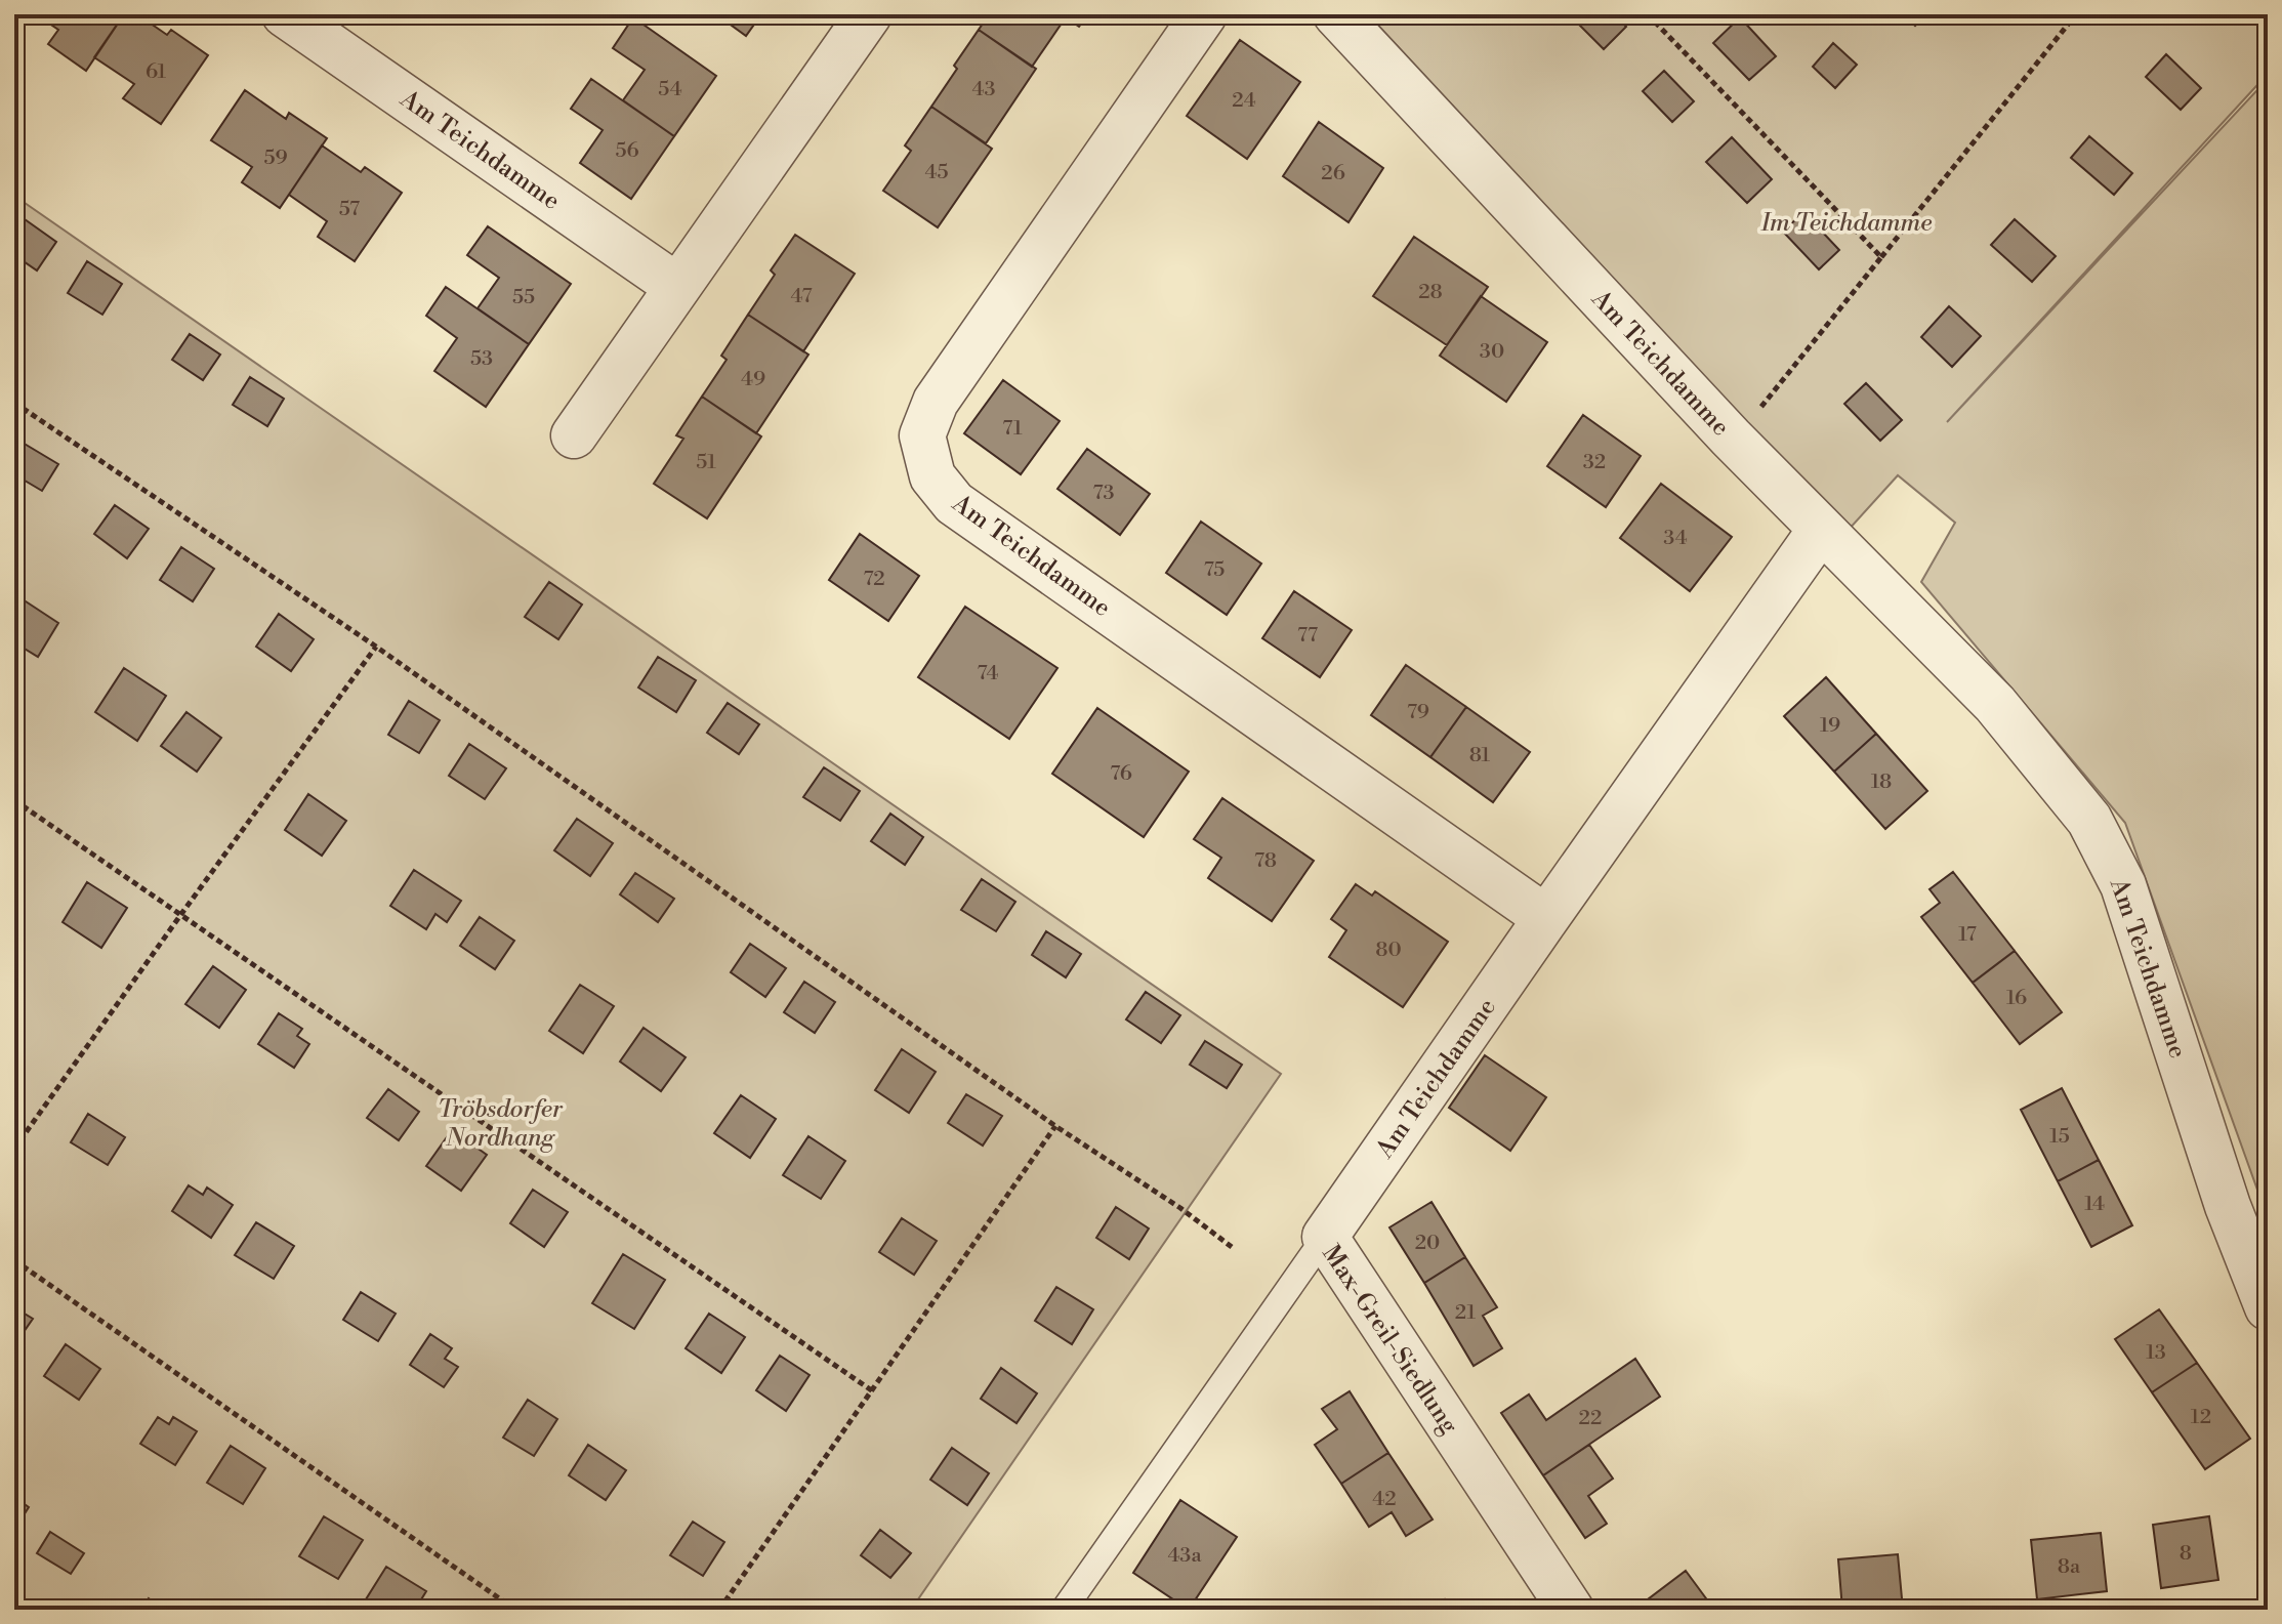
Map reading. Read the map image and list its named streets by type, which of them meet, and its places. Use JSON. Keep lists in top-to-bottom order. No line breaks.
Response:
{"streets":{"street":["Am Teichdamme","Max-Greil-Siedlung"]},"crossings":[["Am Teichdamme","Max-Greil-Siedlung"]],"parks":["Im Teichdamme","Tröbsdorfer Nordhang"],"house_numbers":["61","54","43","24","56","59","45","26","57","28","47","55","30","53","49","71","51","32","73","34","75","72","77","74","79","19","81","76","18","78","17","80","16","15","14","20","21","13","12","22","42","8","43a","8a"]}
